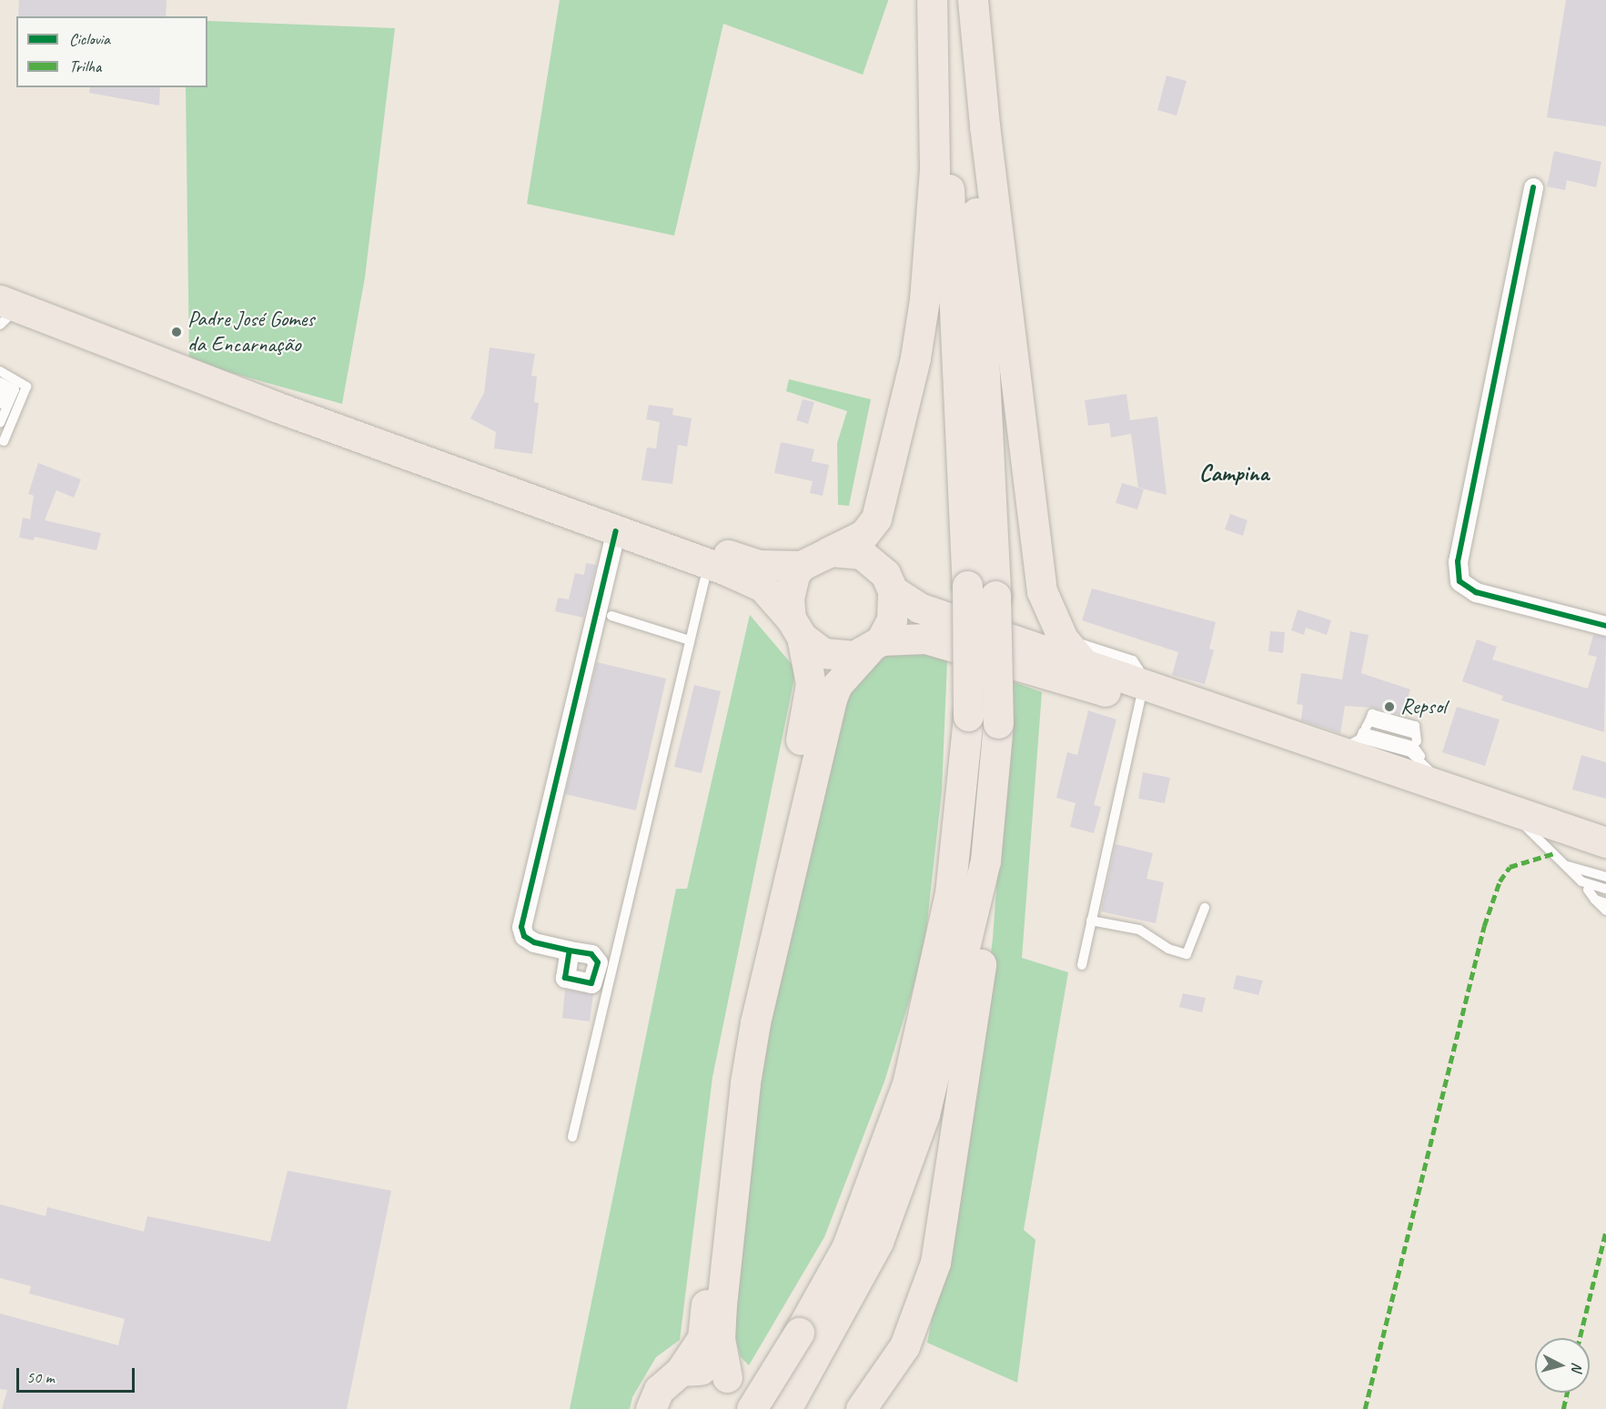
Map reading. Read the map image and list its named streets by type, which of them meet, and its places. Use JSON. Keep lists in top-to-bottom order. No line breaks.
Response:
{"districts":["Campina"],"places":["Padre José Gomes da Encarnação","Repsol"],"legend":["Ciclovia","Trilha"],"scale_bar":"50 m","north":"right"}
